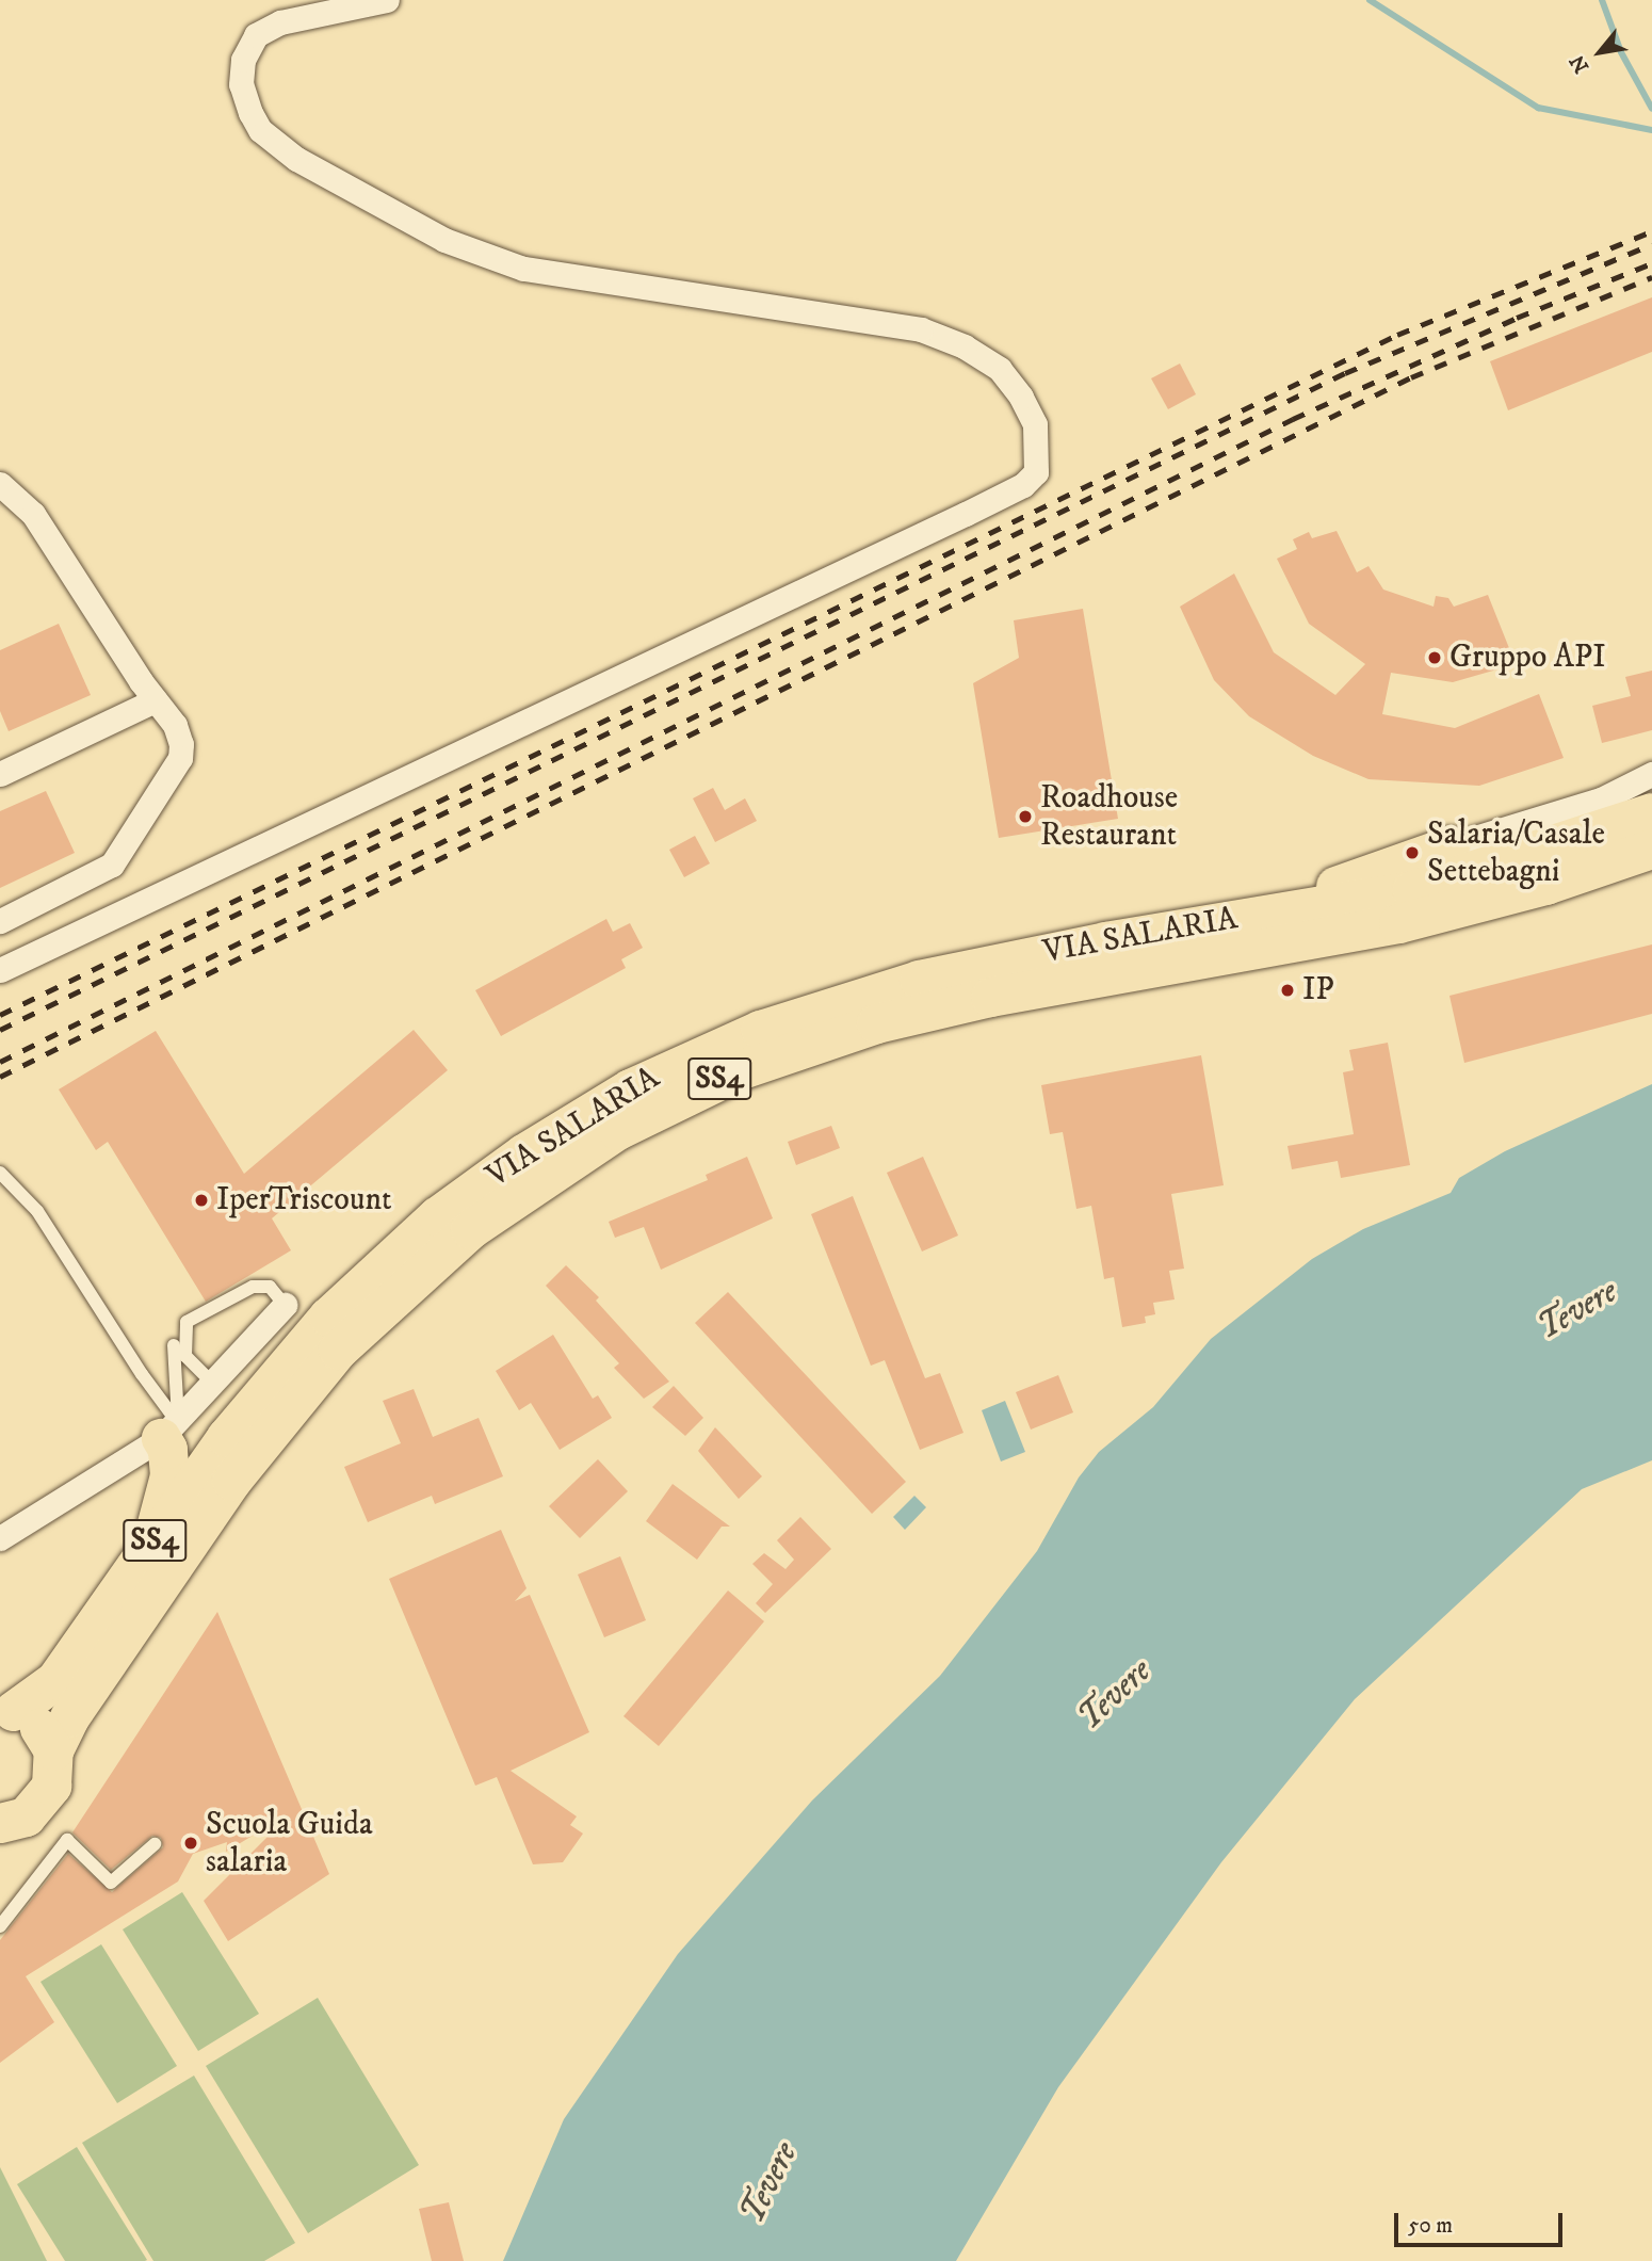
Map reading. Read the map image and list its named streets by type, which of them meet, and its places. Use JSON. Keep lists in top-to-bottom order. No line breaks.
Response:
{"streets":{"main road":["VIA SALARIA","SS4"]},"water":["Tevere"],"places":["Gruppo API","Roadhouse Restaurant","Salaria/Casale Settebagni","IP","IperTriscount","Scuola Guida salaria"],"scale_bar":"50 m","north":"bottom left"}
